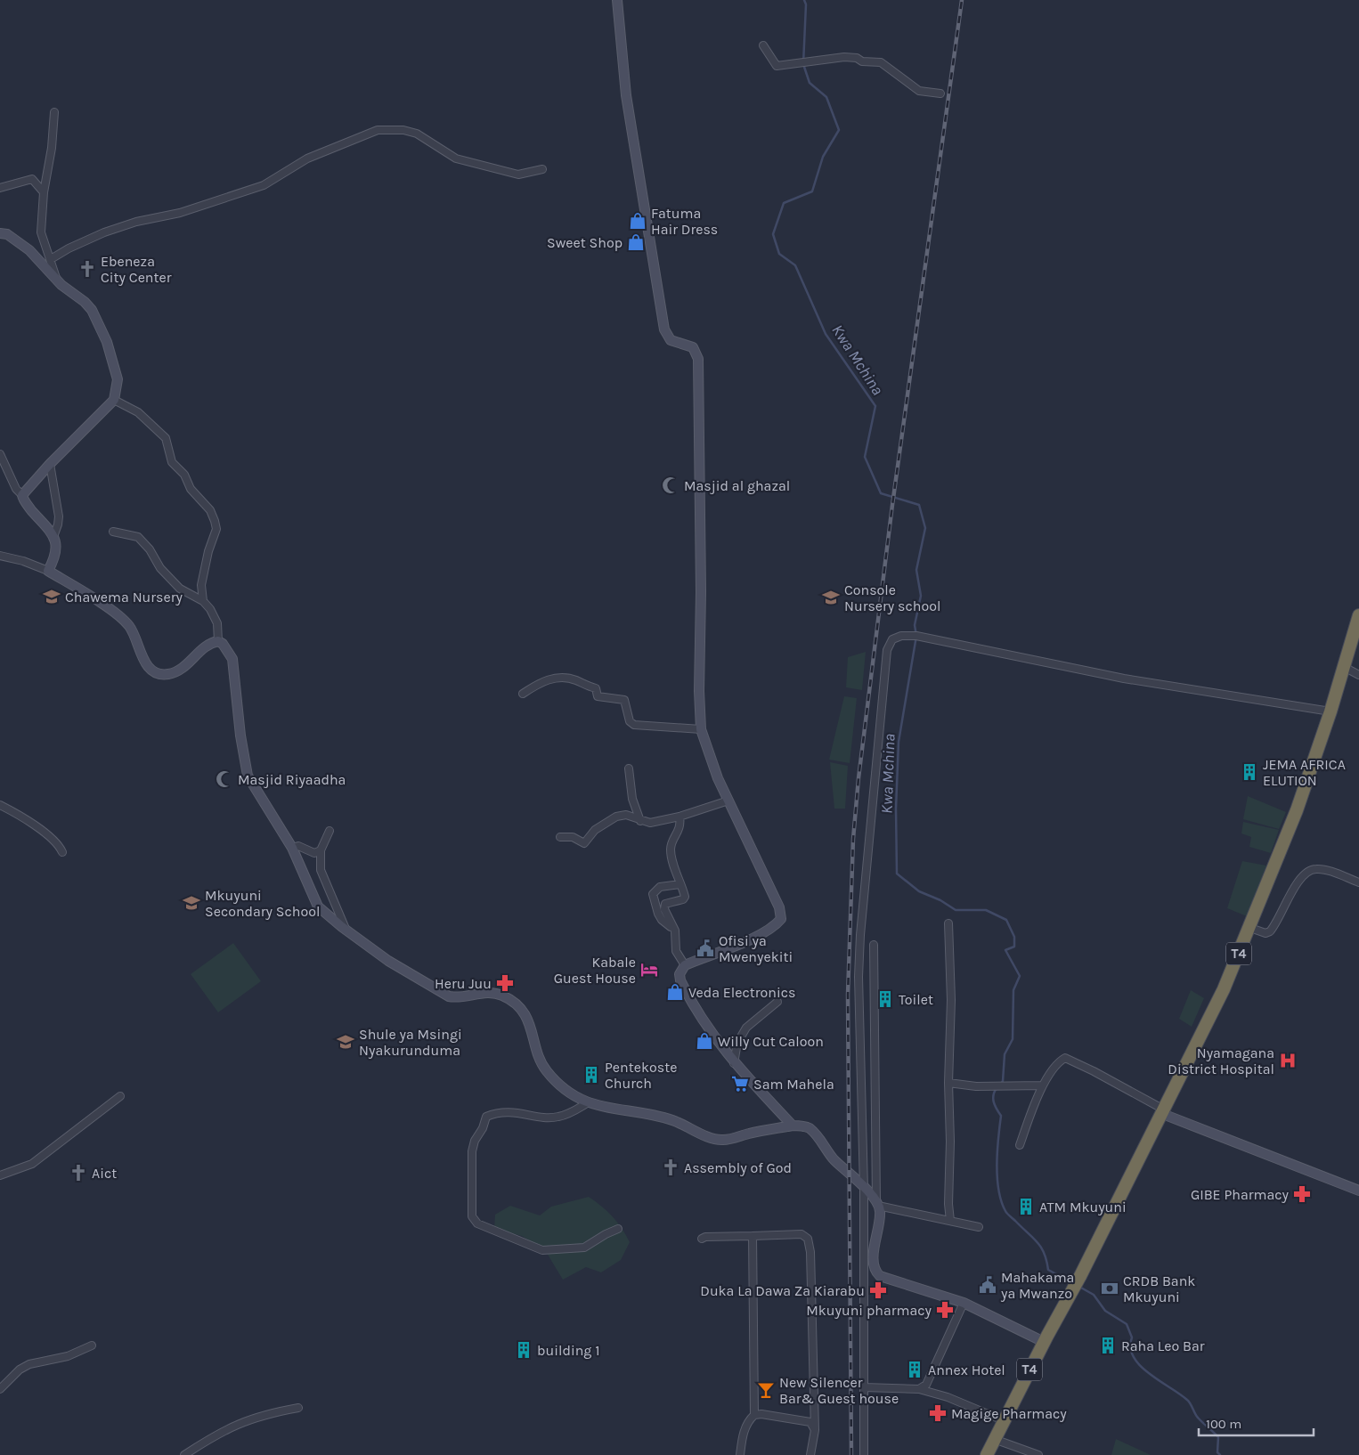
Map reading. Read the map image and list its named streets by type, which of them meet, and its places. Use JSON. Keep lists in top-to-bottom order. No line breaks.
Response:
{"streets":{"highway":["T4"]},"water":["Kwa Mchina"],"places":{"shop":["Fatuma Hair Dress","Sweet Shop","Veda Electronics","Willy Cut Caloon"],"church":["Ebeneza City Center","Assembly of God","Aict"],"mosque":["Masjid al ghazal","Masjid Riyaadha"],"school or university":["Chawema Nursery","Console Nursery school","Mkuyuni Secondary School","Shule ya Msingi Nyakurunduma"],"building":["JEMA AFRICA ELUTION","Toilet","Pentekoste Church","ATM Mkuyuni","Raha Leo Bar","building 1","Annex Hotel"],"public building":["Ofisi ya Mwenyekiti","Mahakama ya Mwanzo"],"hotel":["Kabale Guest House"],"pharmacy":["Heru Juu","GIBE Pharmacy","Duka La Dawa Za Kiarabu","Mkuyuni pharmacy","Magige Pharmacy"],"hospital":["Nyamagana District Hospital"],"supermarket":["Sam Mahela"],"bank":["CRDB Bank Mkuyuni"],"bar":["New Silencer Bar& Guest house"]},"scale_bar":"100 m"}
